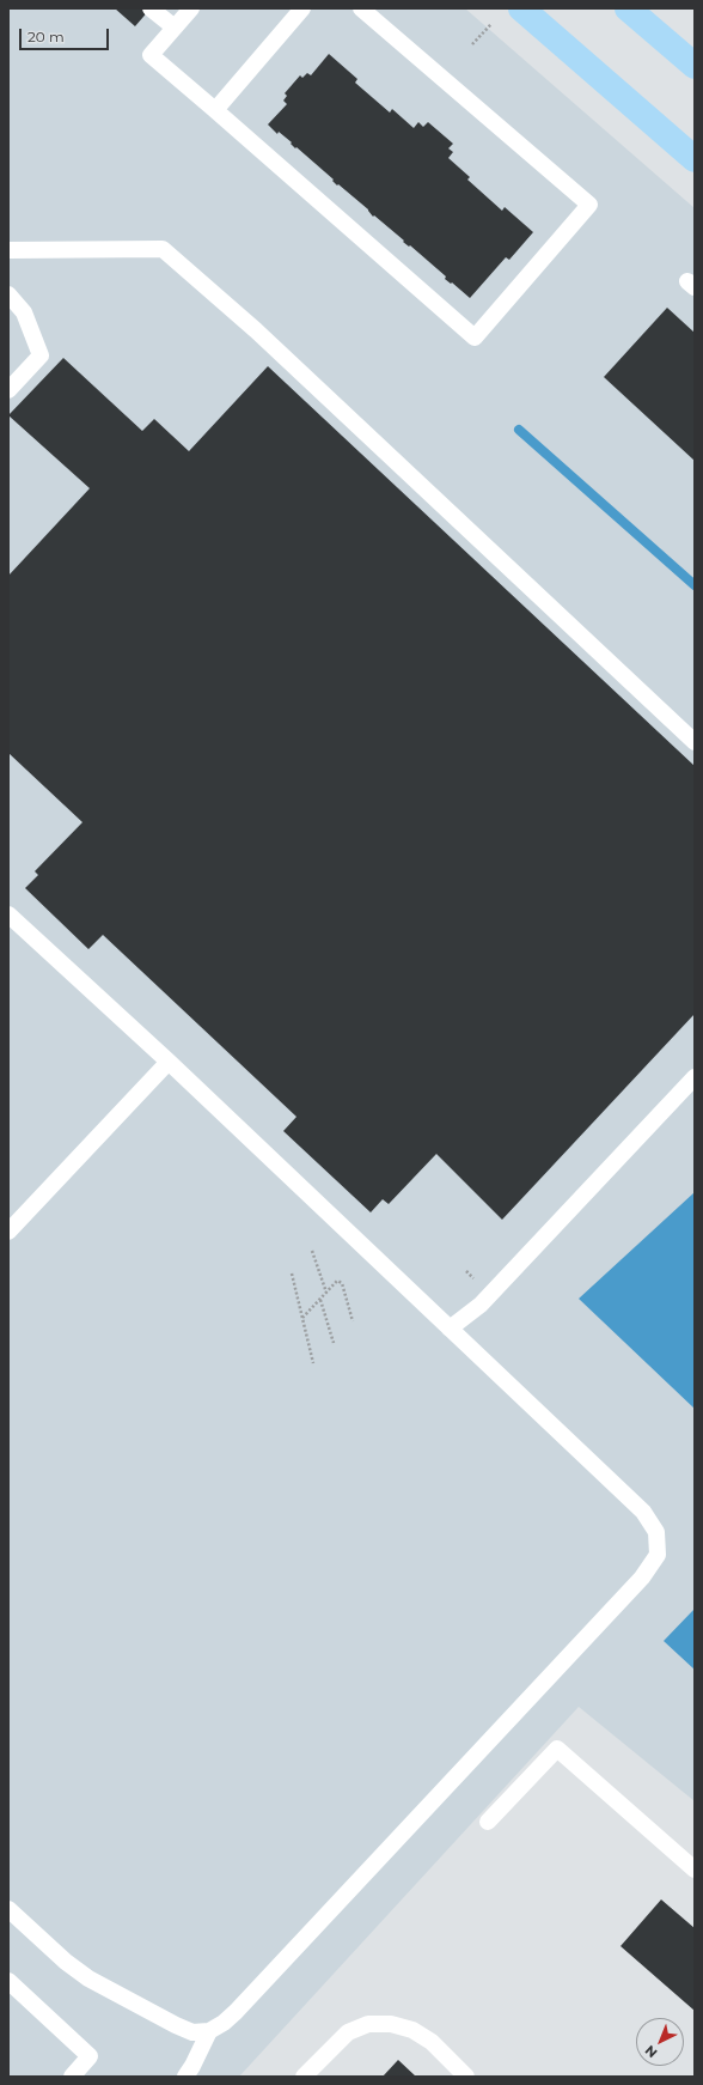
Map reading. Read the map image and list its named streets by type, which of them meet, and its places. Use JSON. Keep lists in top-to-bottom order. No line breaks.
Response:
{"scale_bar":"20 m","north":"bottom left"}
